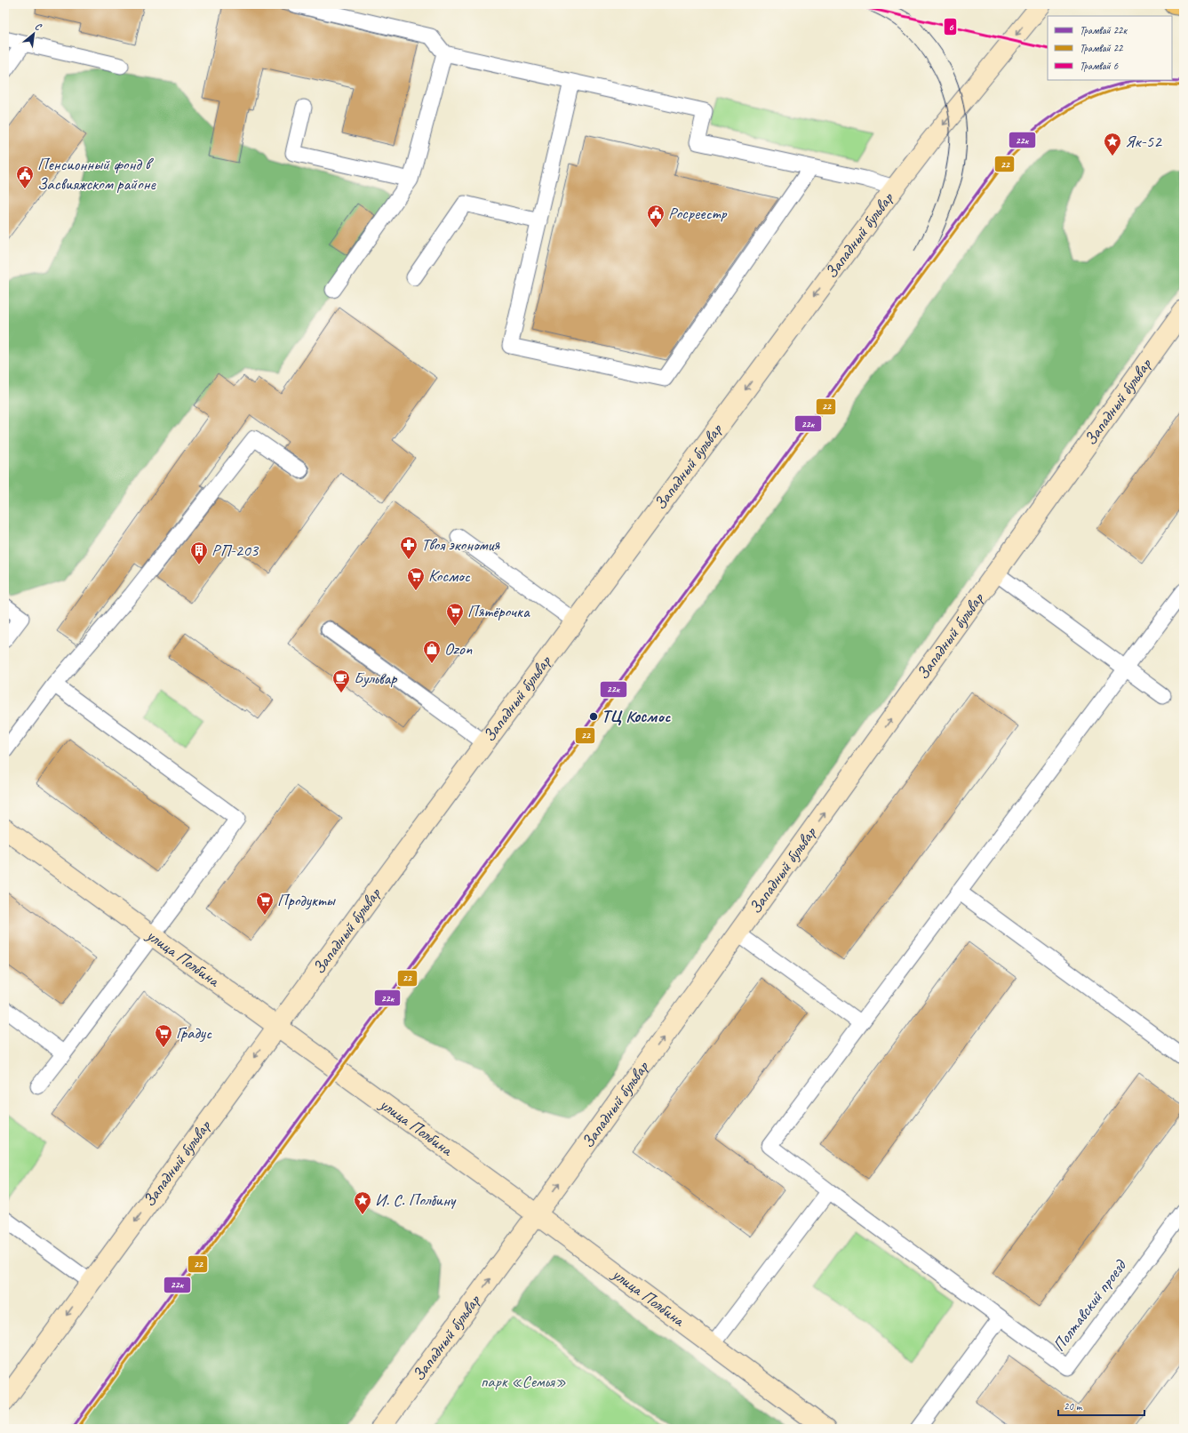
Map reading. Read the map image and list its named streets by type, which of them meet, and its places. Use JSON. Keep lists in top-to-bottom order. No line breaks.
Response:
{"streets":{"street":["Западный бульвар","улица Полбина"],"lane":["Полтавский проезд"]},"crossings":[["Западный бульвар","улица Полбина"]],"parks":["парк «Семья»"],"places":{"place":["Як-52","И. С. Полбину"],"public building":["Пенсионный фонд в Засвияжском районе","Росреестр"],"pharmacy":["Твоя экономия"],"building":["РП-203"],"supermarket":["Космос","Пятёрочка","Продукты","Градус"],"shop":["Ozon"],"cafe":["Бульвар"],"other":["ТЦ Космос"]},"lines":["tram line 6","tram line 22к","tram line 22"],"legend":["Трамвай 22к","Трамвай 22","Трамвай 6"],"scale_bar":"20 m","north":"top right"}
